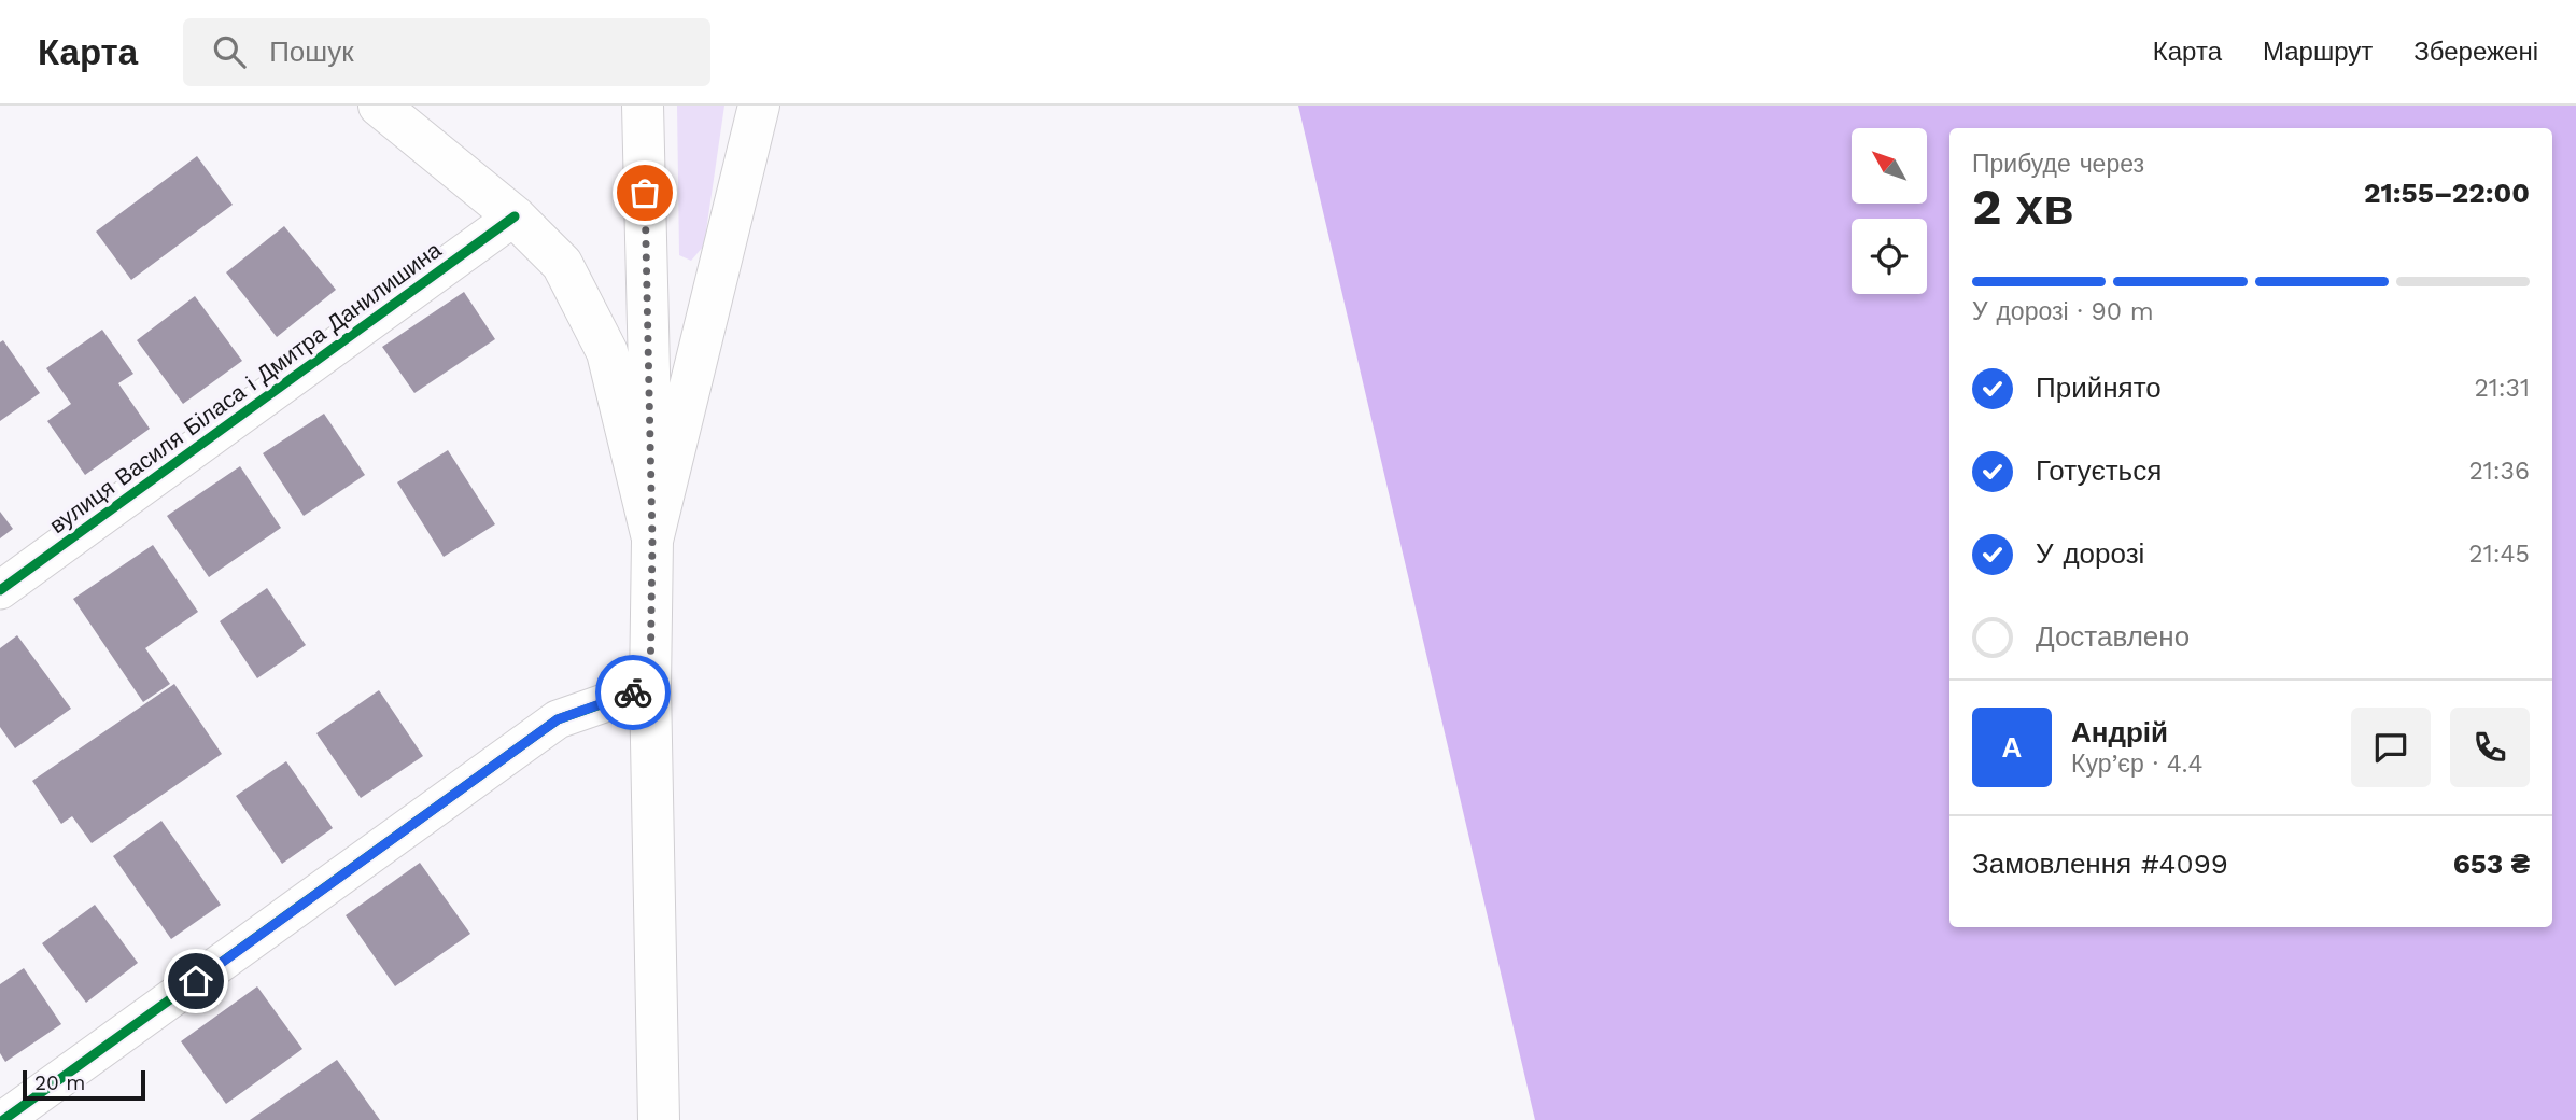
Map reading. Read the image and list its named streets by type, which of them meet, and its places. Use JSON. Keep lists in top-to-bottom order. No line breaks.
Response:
{"streets":{"street":["вулиця Василя Біласа і Дмитра Данилишина"]},"scale_bar":"20 m","north":"top left","page":{"header":"Карта","search":"Пошук","nav":["Карта","Маршрут","Збережені"],"heading":["2 хв","Прибуде через","21:55–22:00"],"panel":["Андрій","Кур’єр · 4.4","Замовлення #4099","653 ₴"],"bar":"У дорозі · 90 m","list":[["Прийнято","21:31"],["Готується","21:36"],["У дорозі","21:45"],"Доставлено"],"round":"А","scale":"20 m"}}
